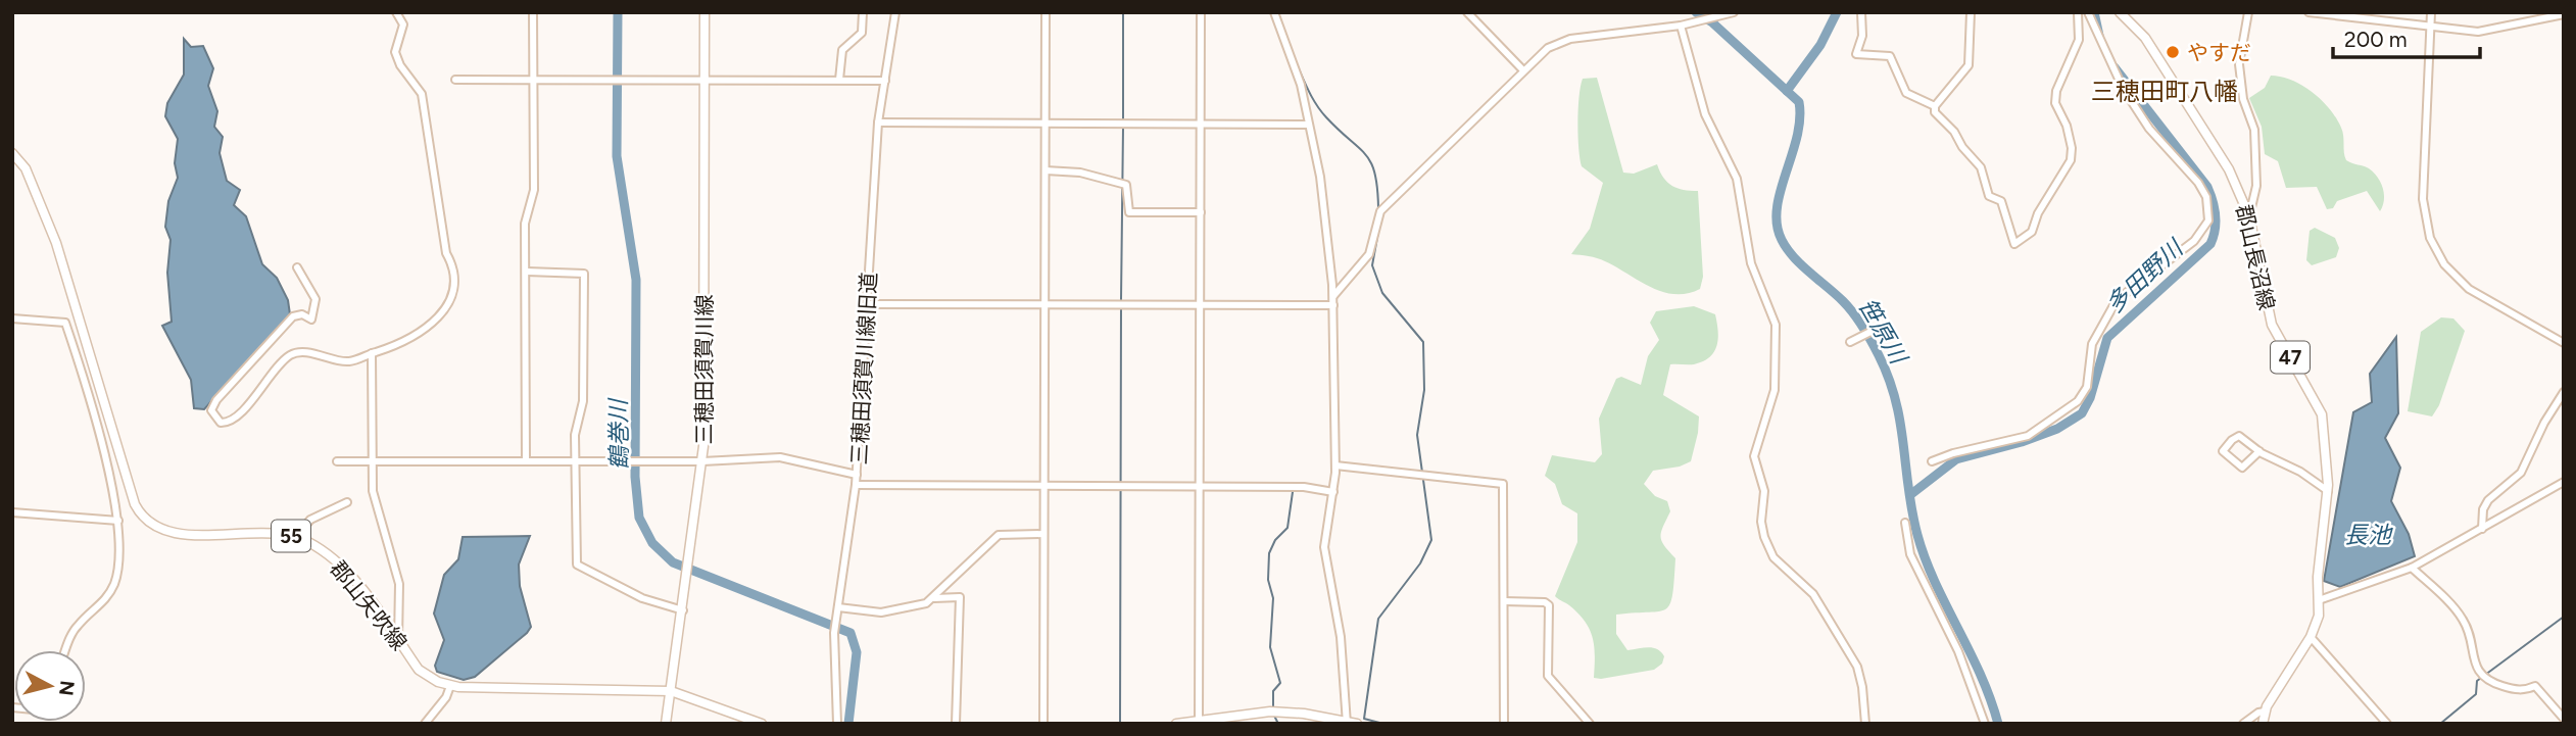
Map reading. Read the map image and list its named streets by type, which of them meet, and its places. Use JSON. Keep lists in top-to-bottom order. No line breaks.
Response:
{"streets":{"main road":["郡山長沼線","47","三穂田須賀川線","55","郡山矢吹線"],"street":["三穂田須賀川線旧道"]},"crossings":[["三穂田須賀川線","郡山矢吹線"]],"districts":["三穂田町八幡"],"water":["多田野川","笹原川","鶴巻川","長池"],"places":["やすだ"],"scale_bar":"200 m","north":"right"}
